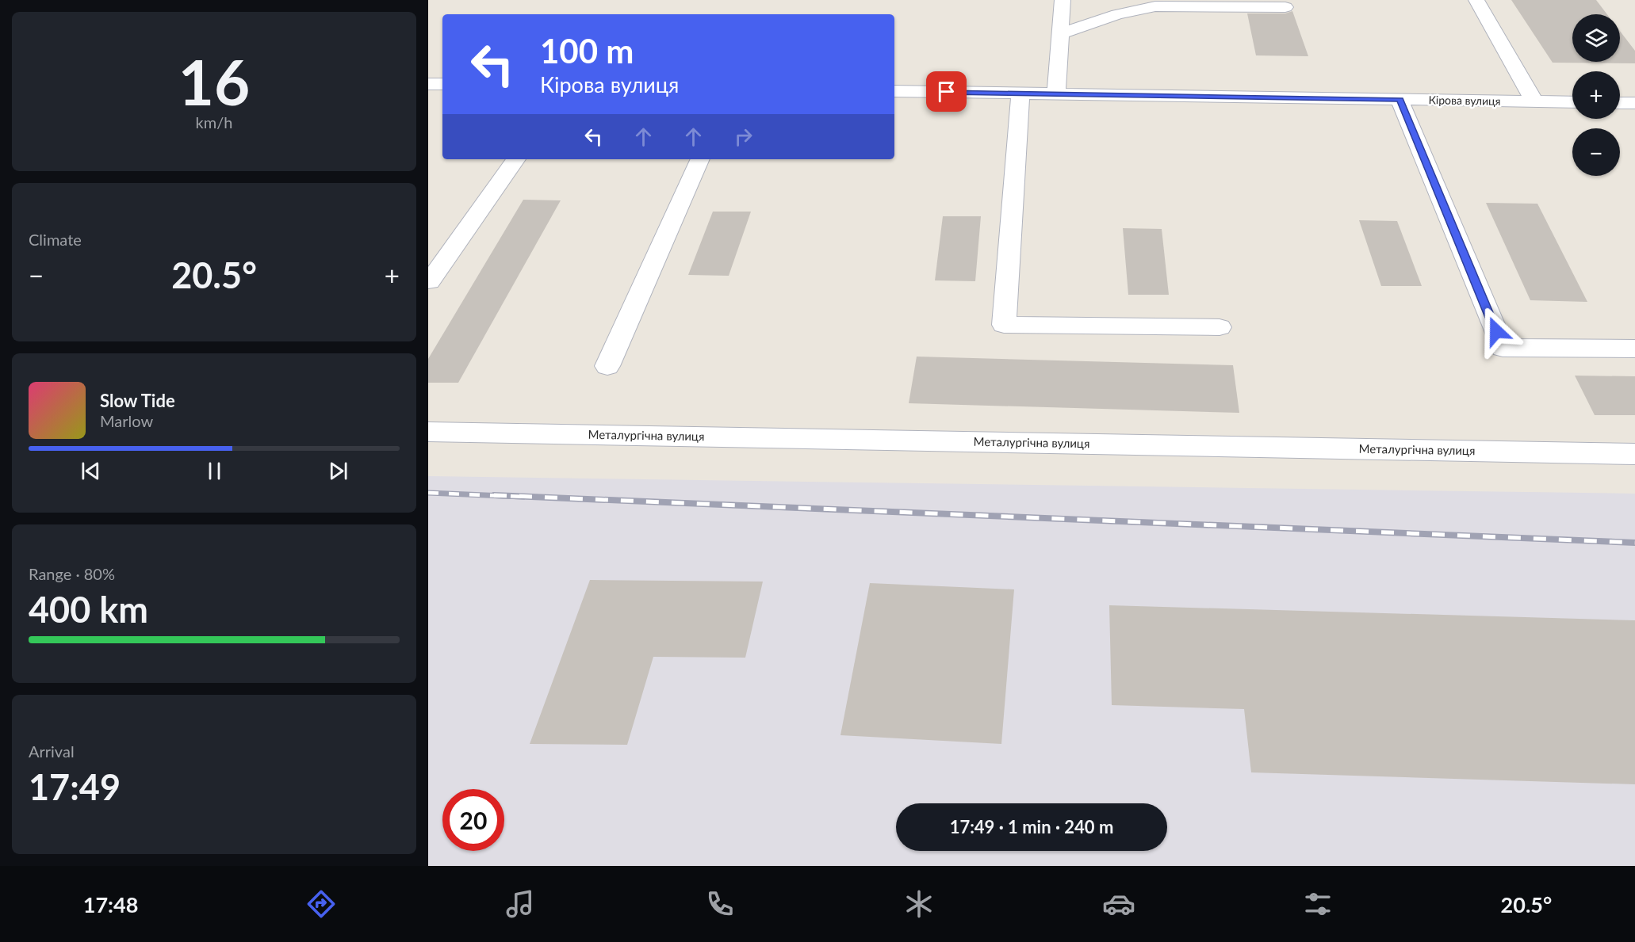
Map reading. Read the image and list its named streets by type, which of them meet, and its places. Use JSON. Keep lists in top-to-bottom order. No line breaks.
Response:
{"streets":{"street":["Кірова вулиця","Металургічна вулиця"]},"page":{"tile":[["16","km/h"],"Climate",["Range · 80%","400 km"],["Arrival","17:49"]],"map_buttons":["+","−"],"turn":["100 m","Кірова вулиця"],"heat":["−","20.5°","+"],"song":["Slow Tide","Marlow"],"limit":"20","trip":"17:49 · 1 min · 240 m","tabs":["17:48","20.5°"]}}
